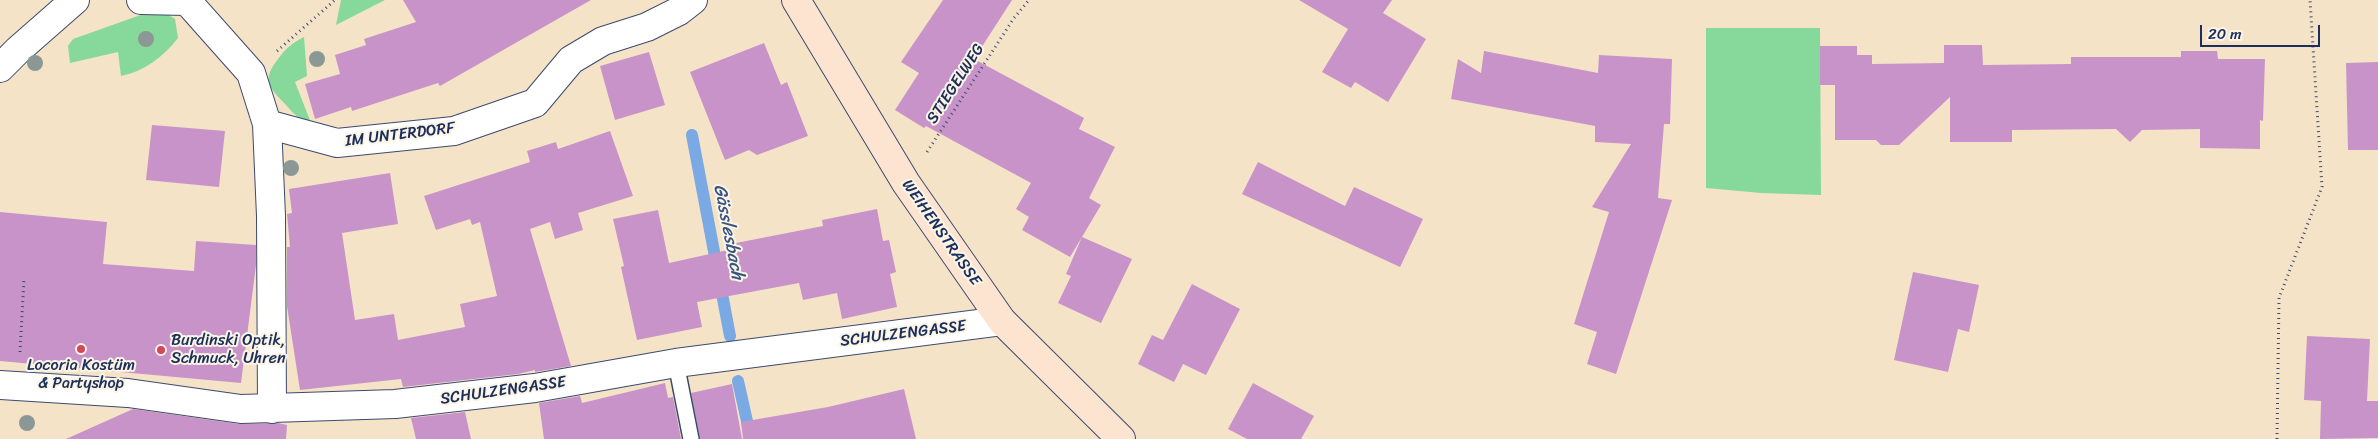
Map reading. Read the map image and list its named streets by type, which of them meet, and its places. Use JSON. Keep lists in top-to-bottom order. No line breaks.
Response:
{"streets":{"main road":["WEIHENSTRASSE"],"street":["IM UNTERDORF","SCHULZENGASSE"],"path":["STIEGELWEG"]},"crossings":[["STIEGELWEG","WEIHENSTRASSE"],["WEIHENSTRASSE","SCHULZENGASSE"]],"water":["Gässlesbach"],"places":["Locoria Kostüm & Partyshop","Burdinski Optik, Schmuck, Uhren"],"scale_bar":"20 m"}
